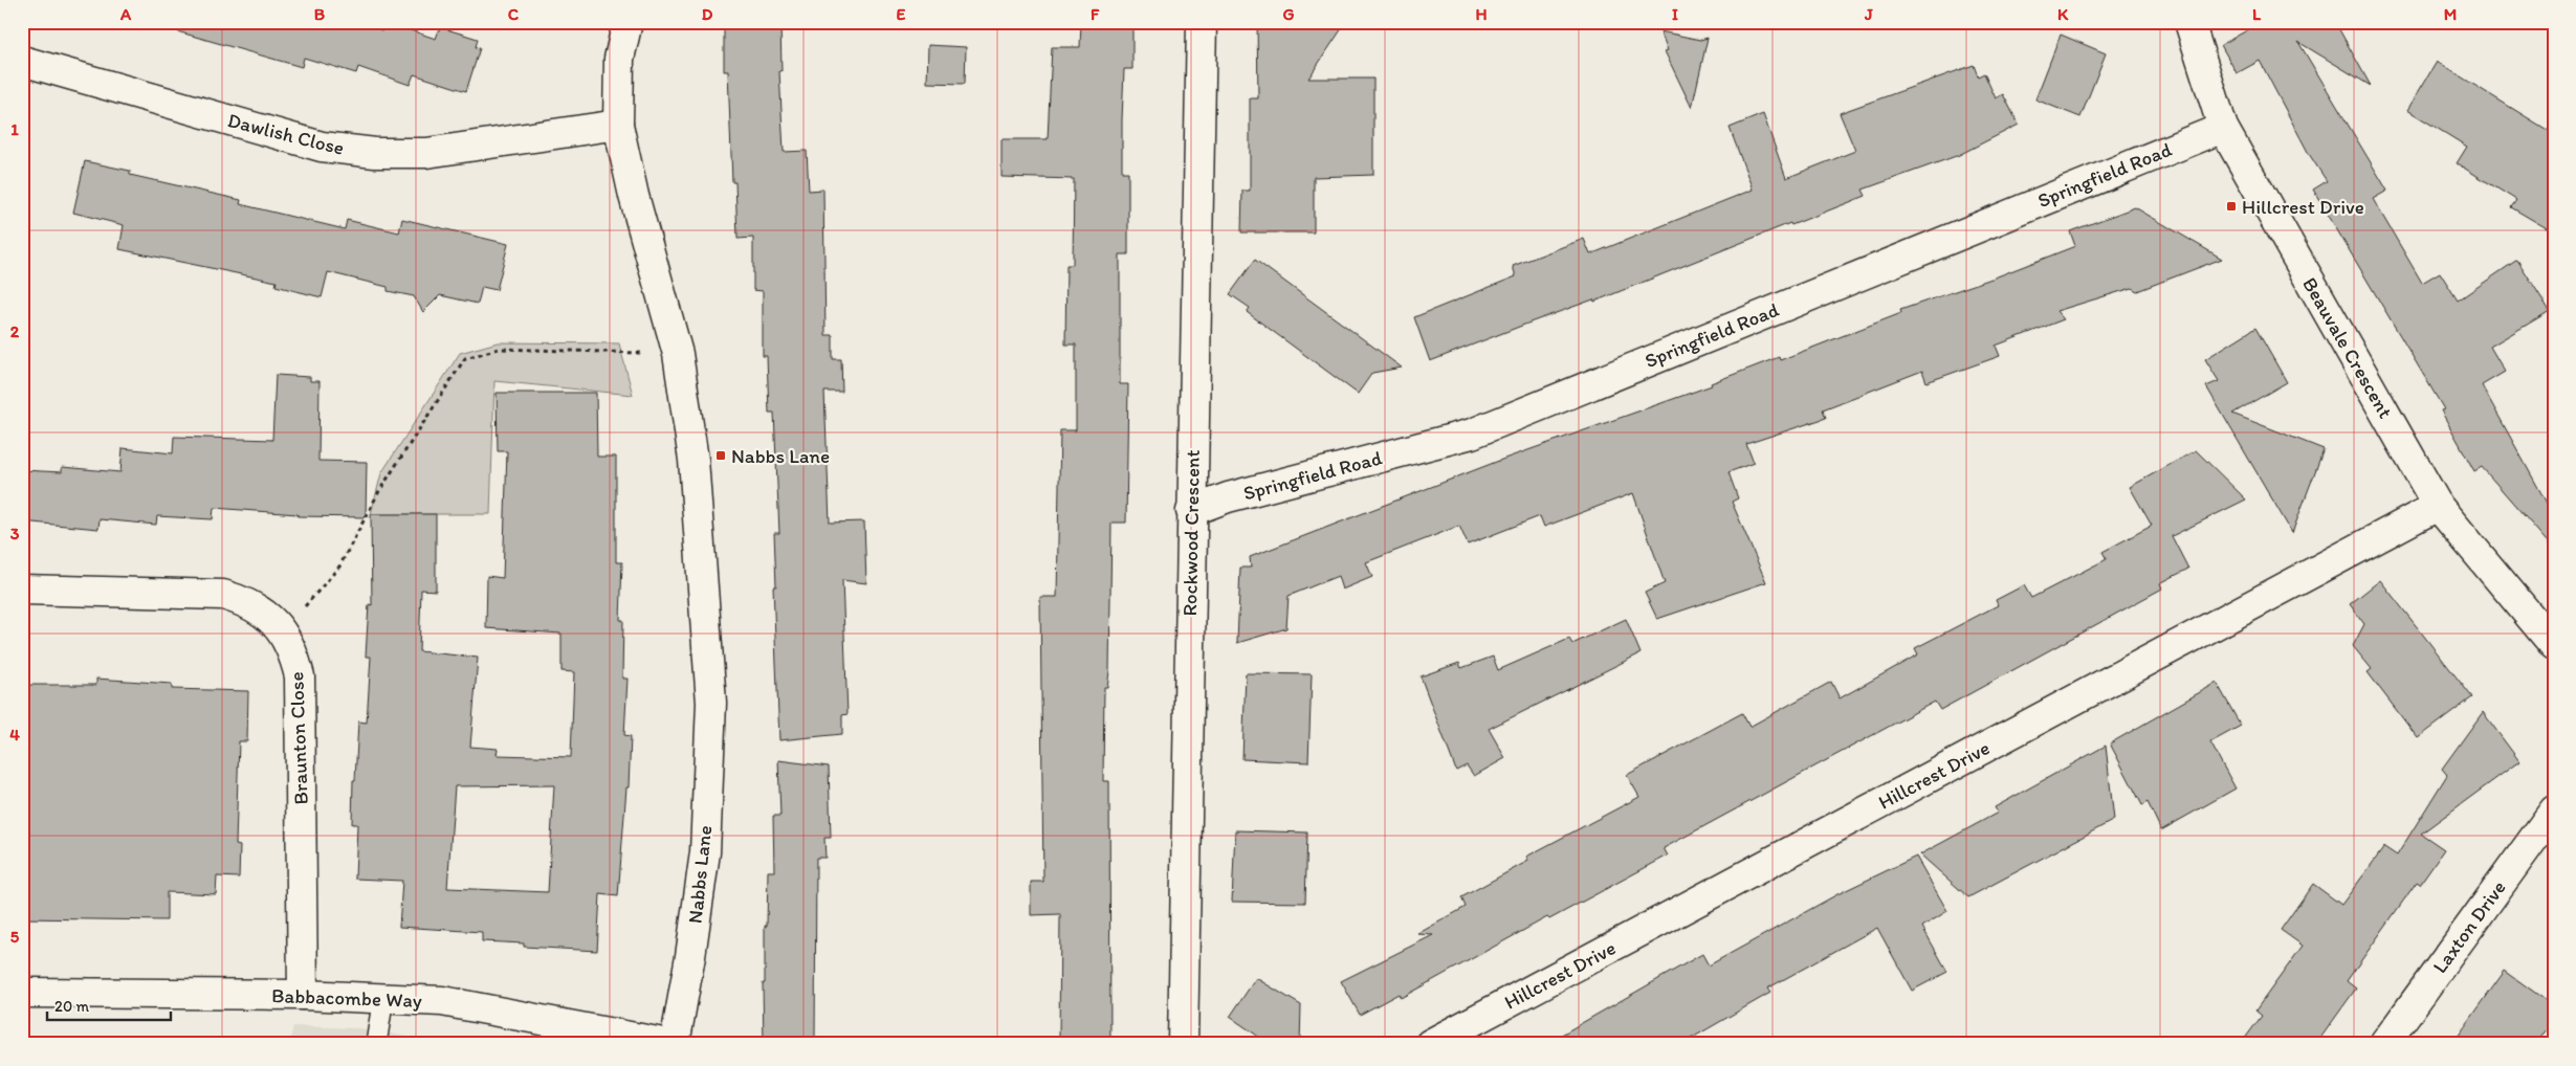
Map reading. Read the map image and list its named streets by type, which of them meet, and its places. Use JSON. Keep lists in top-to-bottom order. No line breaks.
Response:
{"streets":{"street":["Dawlish Close","Springfield Road","Beauvale Crescent","Rockwood Crescent","Braunton Close","Hillcrest Drive","Nabbs Lane","Laxton Drive","Babbacombe Way"]},"crossings":[["Dawlish Close","Nabbs Lane"],["Springfield Road","Beauvale Crescent"],["Springfield Road","Rockwood Crescent"],["Beauvale Crescent","Hillcrest Drive"],["Braunton Close","Babbacombe Way"]],"places":{"transit":["Hillcrest Drive","Nabbs Lane"]},"scale_bar":"20 m","grid":{"columns":["A","B","C","D","E","F","G","H","I","J","K","L","M"],"rows":["1","2","3","4","5"]}}
